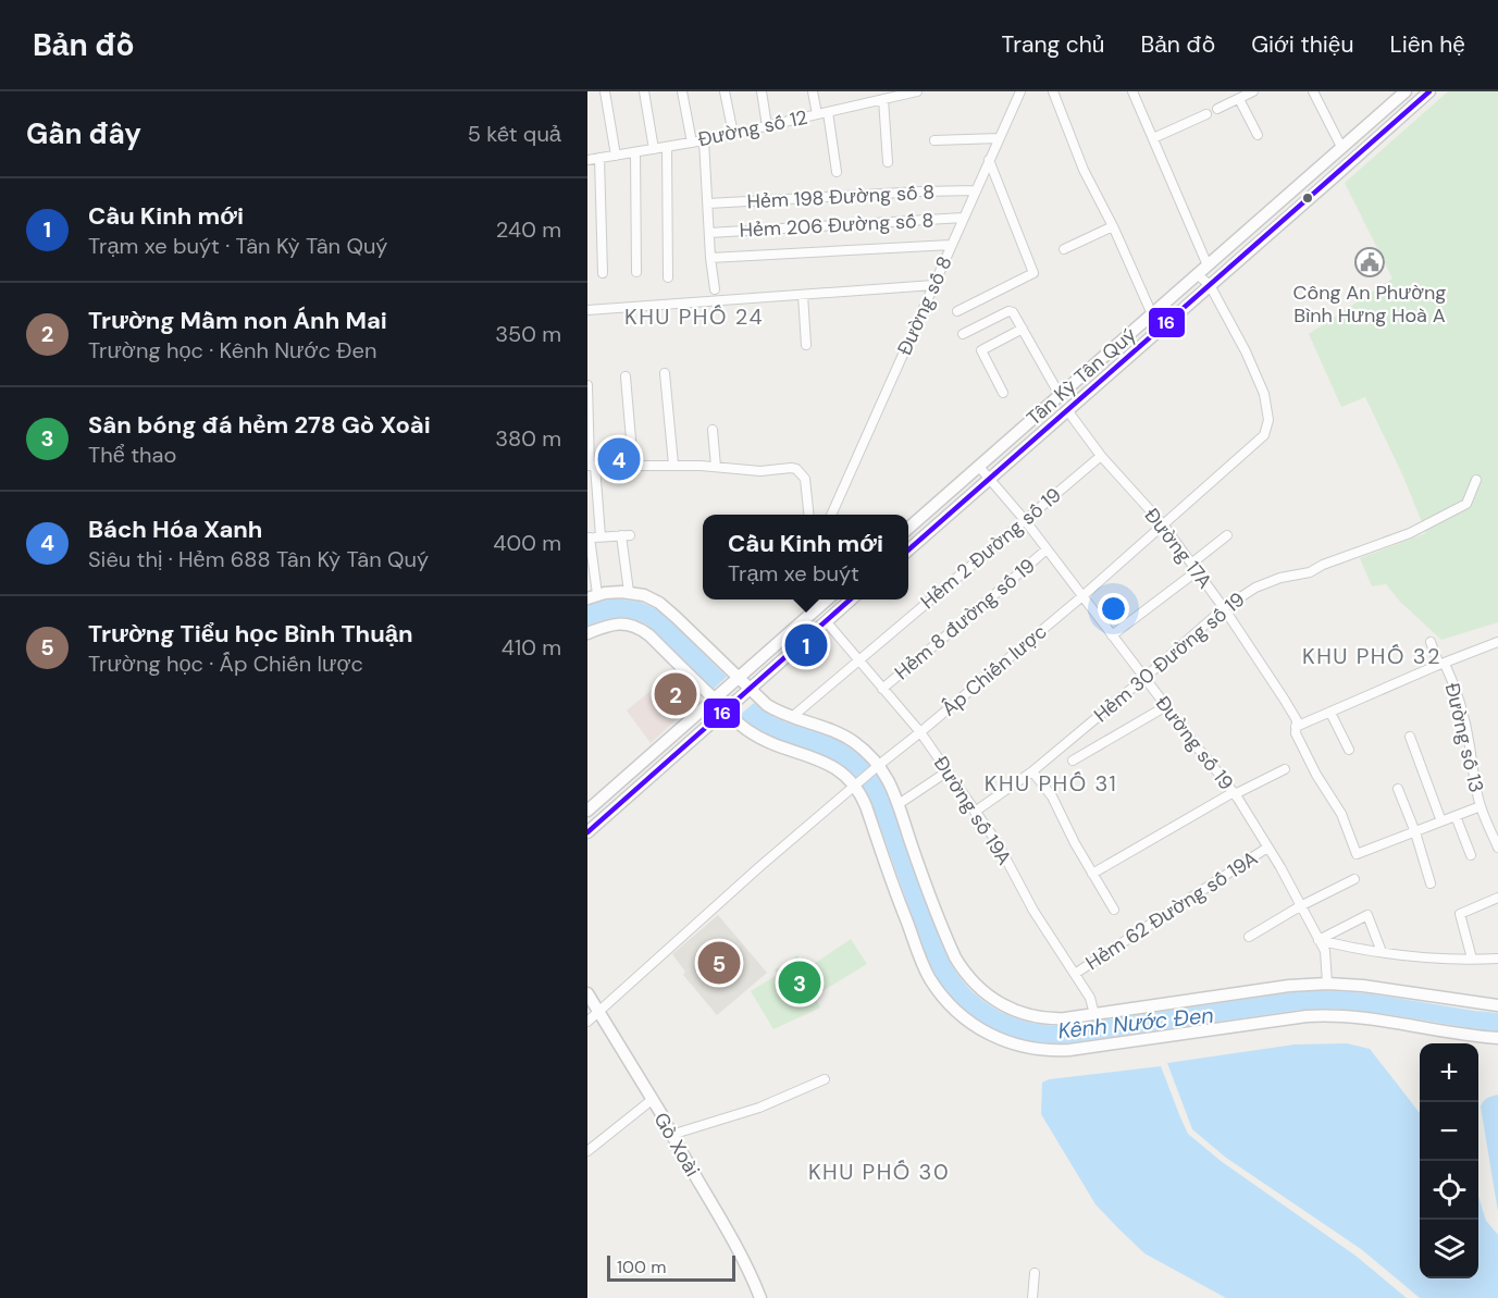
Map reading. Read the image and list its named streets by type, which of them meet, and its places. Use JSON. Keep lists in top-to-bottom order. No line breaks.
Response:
{"streets":{"street":["Đường số 12","Hẻm 198 Đường số 8","Hẻm 206 Đường số 8","Đường số 8","Tân Kỳ Tân Quý","Hẻm 2 Đường số 19","Đường 17A","Hẻm 8 đường số 19","Hẻm 30 Đường số 19","Ấp Chiến lược","Đường số 13","Đường số 19","Đường số 19A","Hẻm 62 Đường số 19A","Gò Xoài"]},"crossings":[["Hẻm 198 Đường số 8","Đường số 8"],["Hẻm 206 Đường số 8","Đường số 8"],["Tân Kỳ Tân Quý","Đường 17A"],["Tân Kỳ Tân Quý","Ấp Chiến lược"],["Tân Kỳ Tân Quý","Đường số 19"],["Hẻm 2 Đường số 19","Đường 17A"],["Hẻm 2 Đường số 19","Đường số 19"],["Hẻm 2 Đường số 19","Đường số 19A"],["Đường 17A","Hẻm 30 Đường số 19"],["Đường 17A","Ấp Chiến lược"],["Hẻm 8 đường số 19","Đường số 19"],["Hẻm 8 đường số 19","Đường số 19A"],["Hẻm 30 Đường số 19","Đường số 19"],["Hẻm 30 Đường số 19","Đường số 19A"],["Ấp Chiến lược","Đường số 19"],["Ấp Chiến lược","Đường số 19A"],["Ấp Chiến lược","Gò Xoài"],["Đường số 19","Hẻm 62 Đường số 19A"],["Đường số 19A","Hẻm 62 Đường số 19A"]],"districts":["KHU PHỐ 24","KHU PHỐ 32","KHU PHỐ 31","KHU PHỐ 30"],"water":["Kênh Nước Đen"],"places":{"public building":["Công An Phường Bình Hưng Hoà A"]},"lines":["transit line 16"],"scale_bar":"100 m","page":{"header":"Bản đồ","nav":["Trang chủ","Bản đồ","Giới thiệu","Liên hệ"],"heading":["Gần đây","5 kết quả"],"list":[{"mark":"1","name":"Cầu Kinh mới","note":"Trạm xe buýt · Tân Kỳ Tân Quý","value":"240 m"},{"mark":"2","name":"Trường Mầm non Ánh Mai","note":"Trường học · Kênh Nước Đen","value":"350 m"},{"mark":"3","name":"Sân bóng đá hẻm 278 Gò Xoài","note":"Thể thao","value":"380 m"},{"mark":"4","name":"Bách Hóa Xanh","note":"Siêu thị · Hẻm 688 Tân Kỳ Tân Quý","value":"400 m"},{"mark":"5","name":"Trường Tiểu học Bình Thuận","note":"Trường học · Ấp Chiến lược","value":"410 m"}],"pins":["4","1","2","5","3"],"popup":["Cầu Kinh mới","Trạm xe buýt"],"map_buttons":["+","−"],"scale":"100 m"}}
